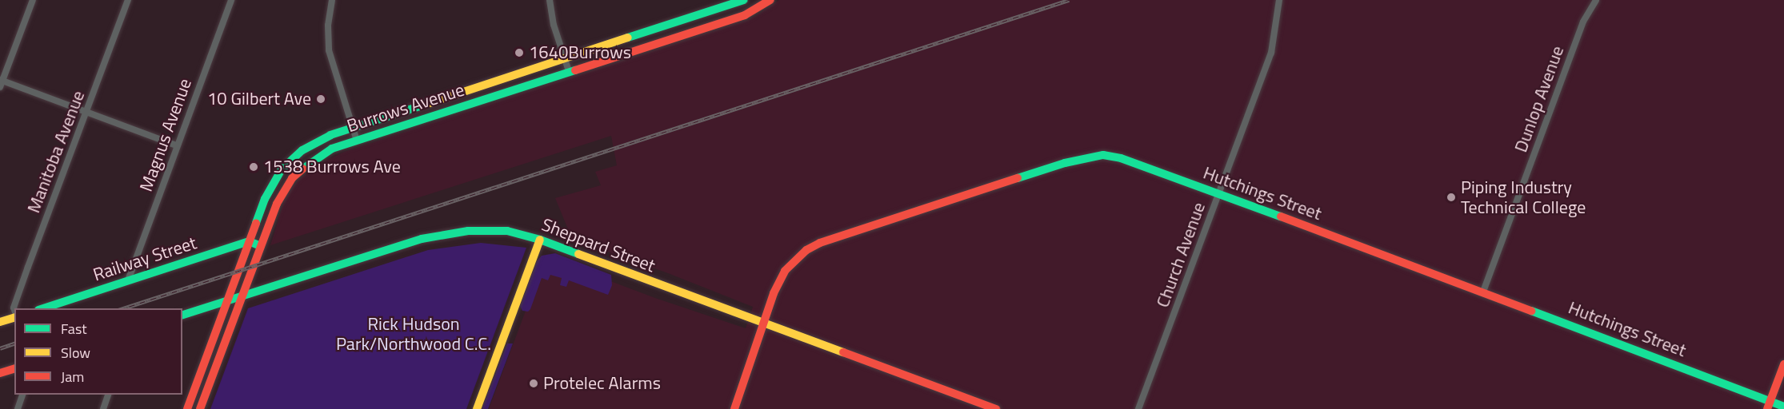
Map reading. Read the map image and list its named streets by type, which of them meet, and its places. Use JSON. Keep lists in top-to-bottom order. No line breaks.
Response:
{"streets":{"street":["Dunlop Avenue","Burrows Avenue","Magnus Avenue","Manitoba Avenue","Hutchings Street","Sheppard Street","Church Avenue","Railway Street"]},"crossings":[["Dunlop Avenue","Hutchings Street"],["Burrows Avenue","Sheppard Street"],["Burrows Avenue","Railway Street"],["Magnus Avenue","Railway Street"],["Hutchings Street","Sheppard Street"],["Hutchings Street","Church Avenue"]],"parks":["Rick Hudson Park/Northwood C.C."],"places":["1640Burrows","10 Gilbert Ave","1538 Burrows Ave","Piping Industry Technical College","Protelec Alarms"],"legend":["Fast","Slow","Jam"]}
